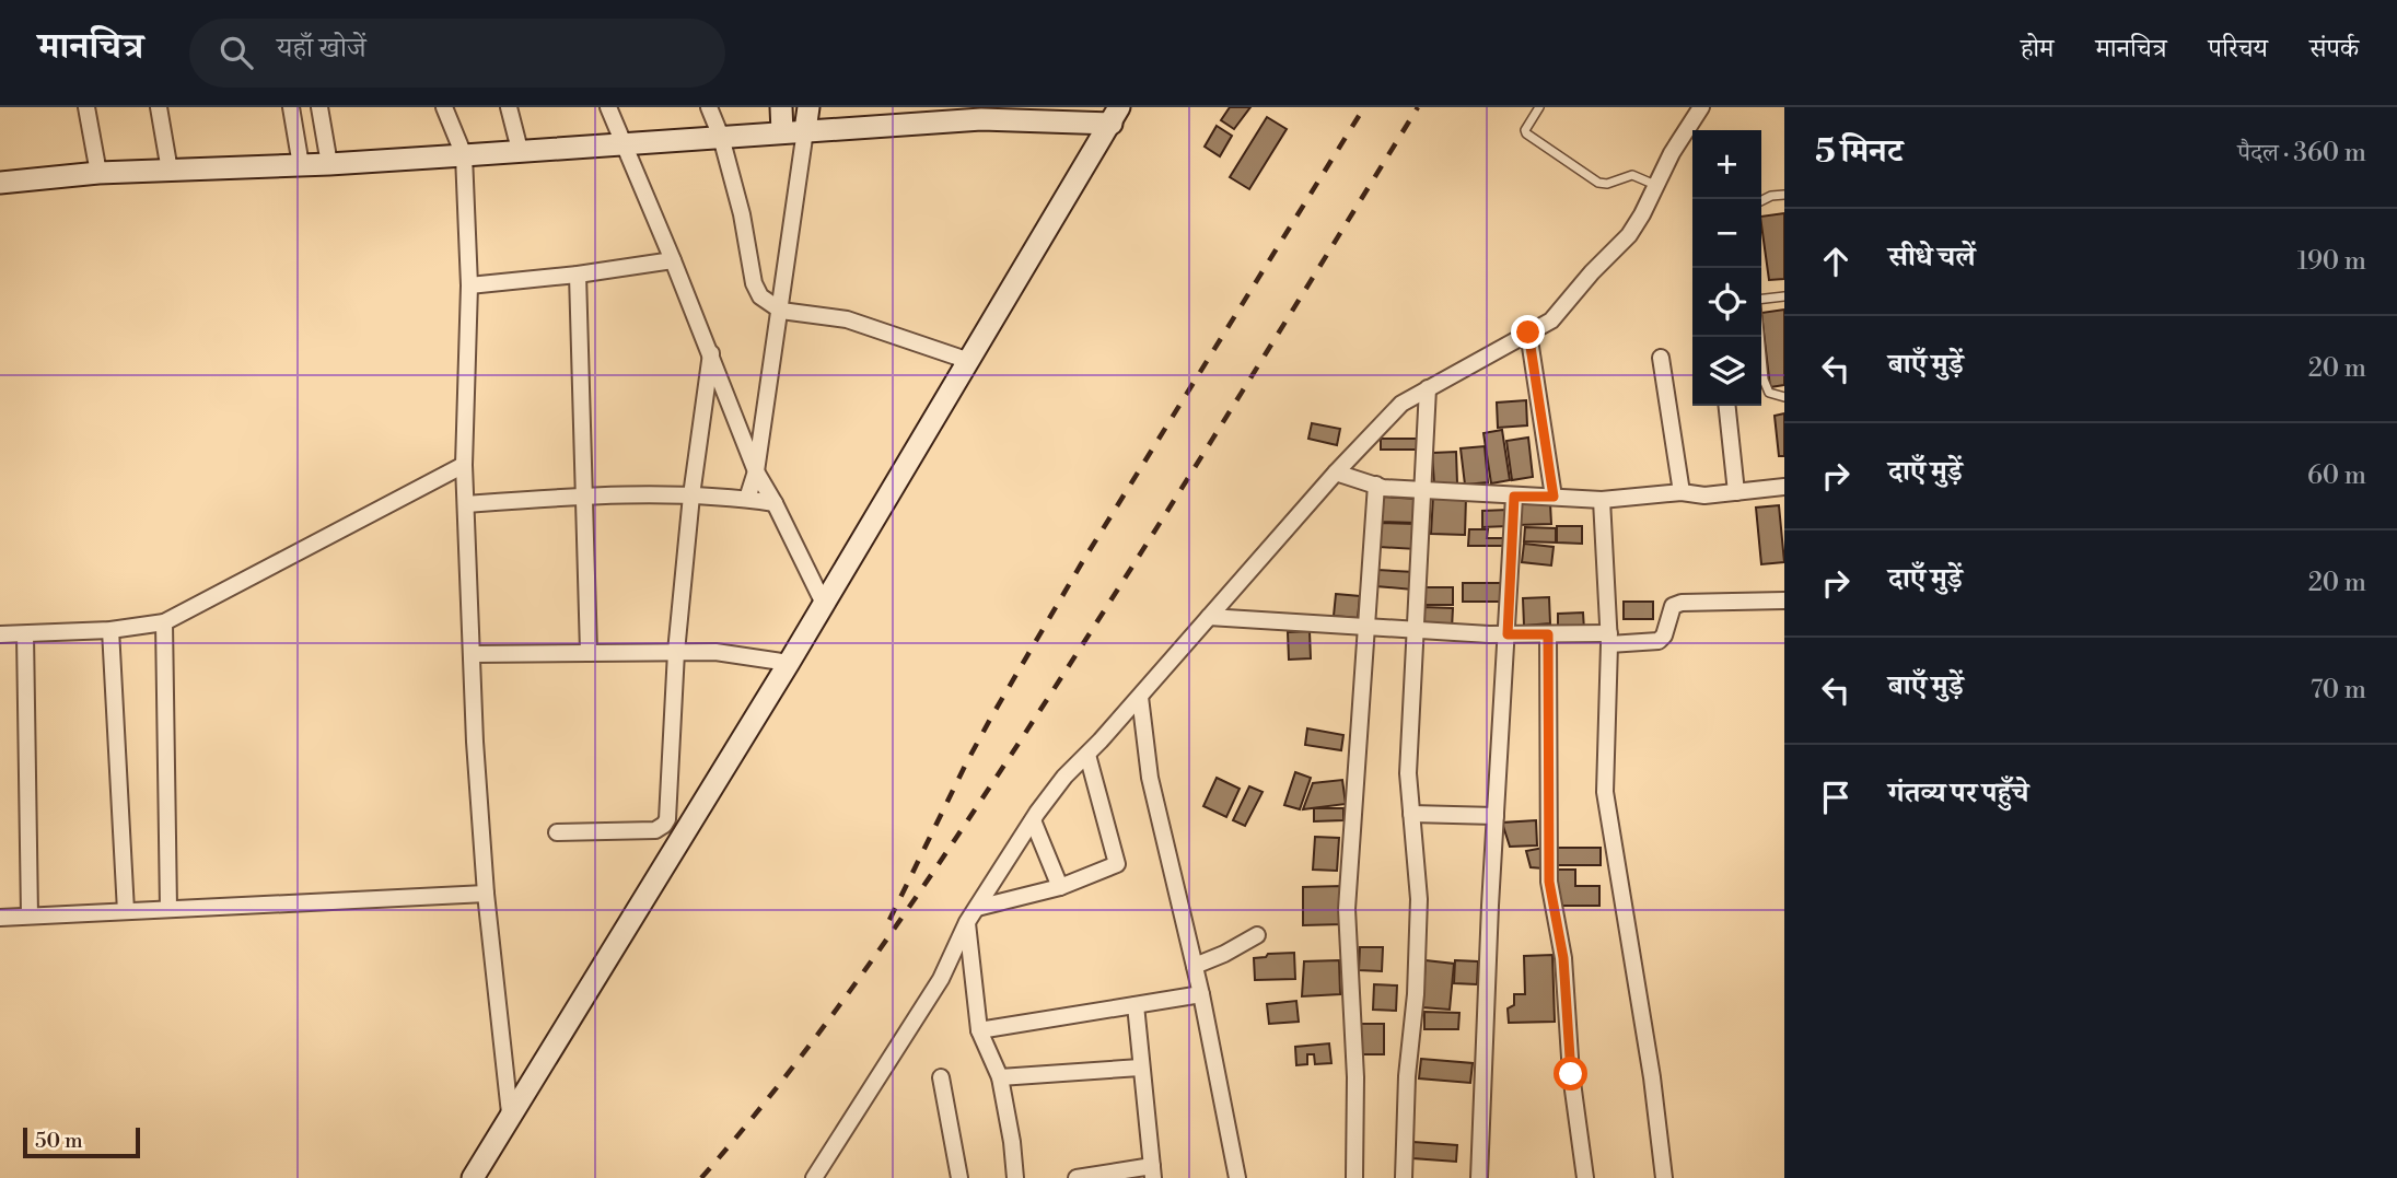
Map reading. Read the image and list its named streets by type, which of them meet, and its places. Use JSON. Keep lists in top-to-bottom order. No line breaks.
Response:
{"scale_bar":"50 m","page":{"header":"मानचित्र","search":"यहाँ खोजें","nav":["होम","मानचित्र","परिचय","संपर्क"],"heading":["5 मिनट","पैदल · 360 m"],"map_buttons":["+","−"],"list":[["सीधे चलें","190 m"],["बाएँ मुड़ें","20 m"],["दाएँ मुड़ें","60 m"],["दाएँ मुड़ें","20 m"],["बाएँ मुड़ें","70 m"],"गंतव्य पर पहुँचे"],"scale":"50 m"}}
